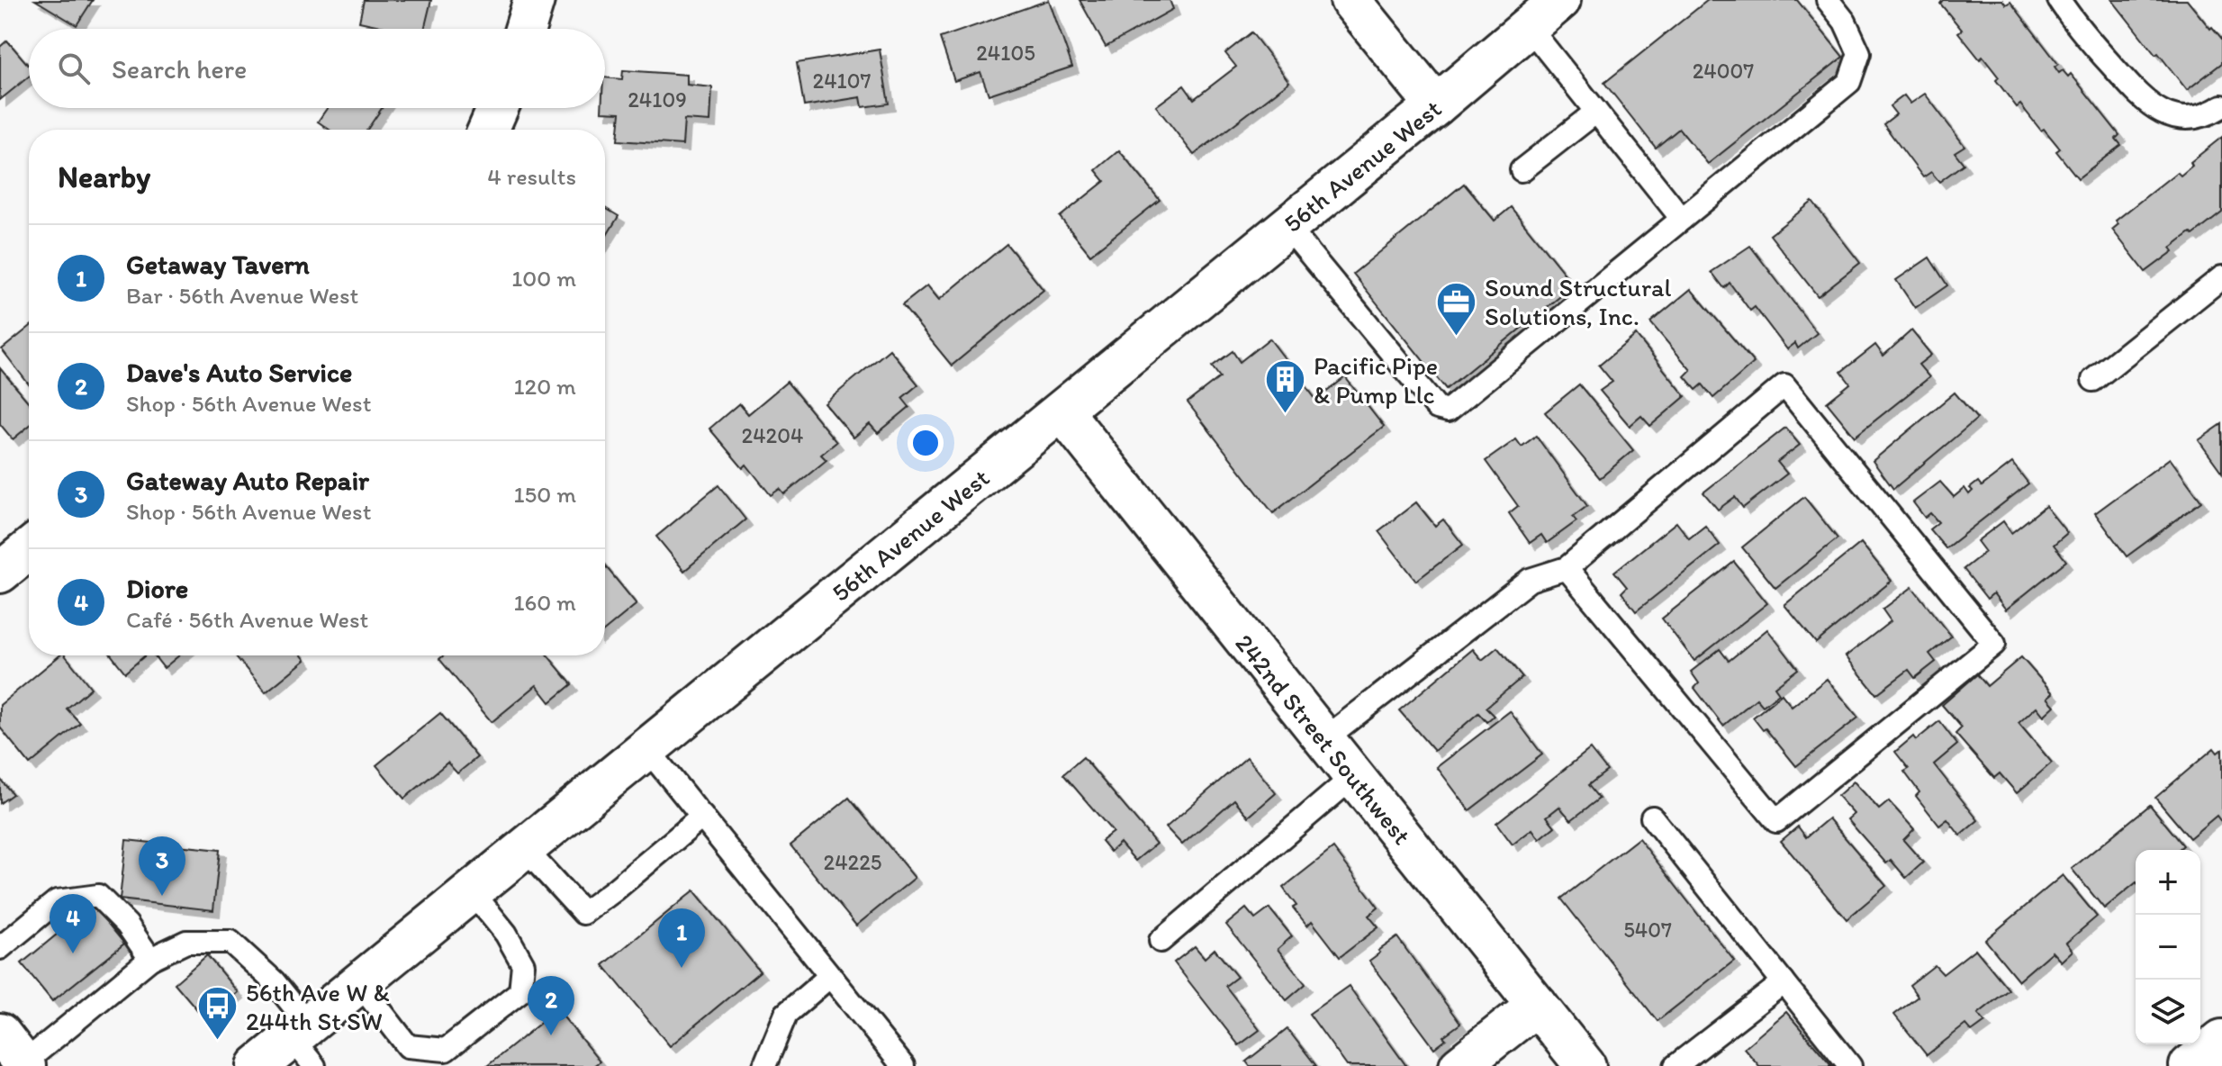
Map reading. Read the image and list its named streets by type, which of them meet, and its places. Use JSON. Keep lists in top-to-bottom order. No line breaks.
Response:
{"streets":{"main road":["56th Avenue West","242nd Street Southwest"]},"crossings":[["56th Avenue West","242nd Street Southwest"]],"places":{"office":["Sound Structural Solutions, Inc."],"building":["Pacific Pipe & Pump Llc"],"bus stop":["56th Ave W & 244th St SW"]},"house_numbers":["24105","24007","24107","24109","24204","24225","5407"],"page":{"search":"Search here","heading":["Nearby","4 results"],"list":[{"mark":"1","name":"Getaway Tavern","note":"Bar · 56th Avenue West","value":"100 m"},{"mark":"2","name":"Dave's Auto Service","note":"Shop · 56th Avenue West","value":"120 m"},{"mark":"3","name":"Gateway Auto Repair","note":"Shop · 56th Avenue West","value":"150 m"},{"mark":"4","name":"Diore","note":"Café · 56th Avenue West","value":"160 m"}],"pins":["3","4","1","2"],"map_buttons":["+","−"]}}
